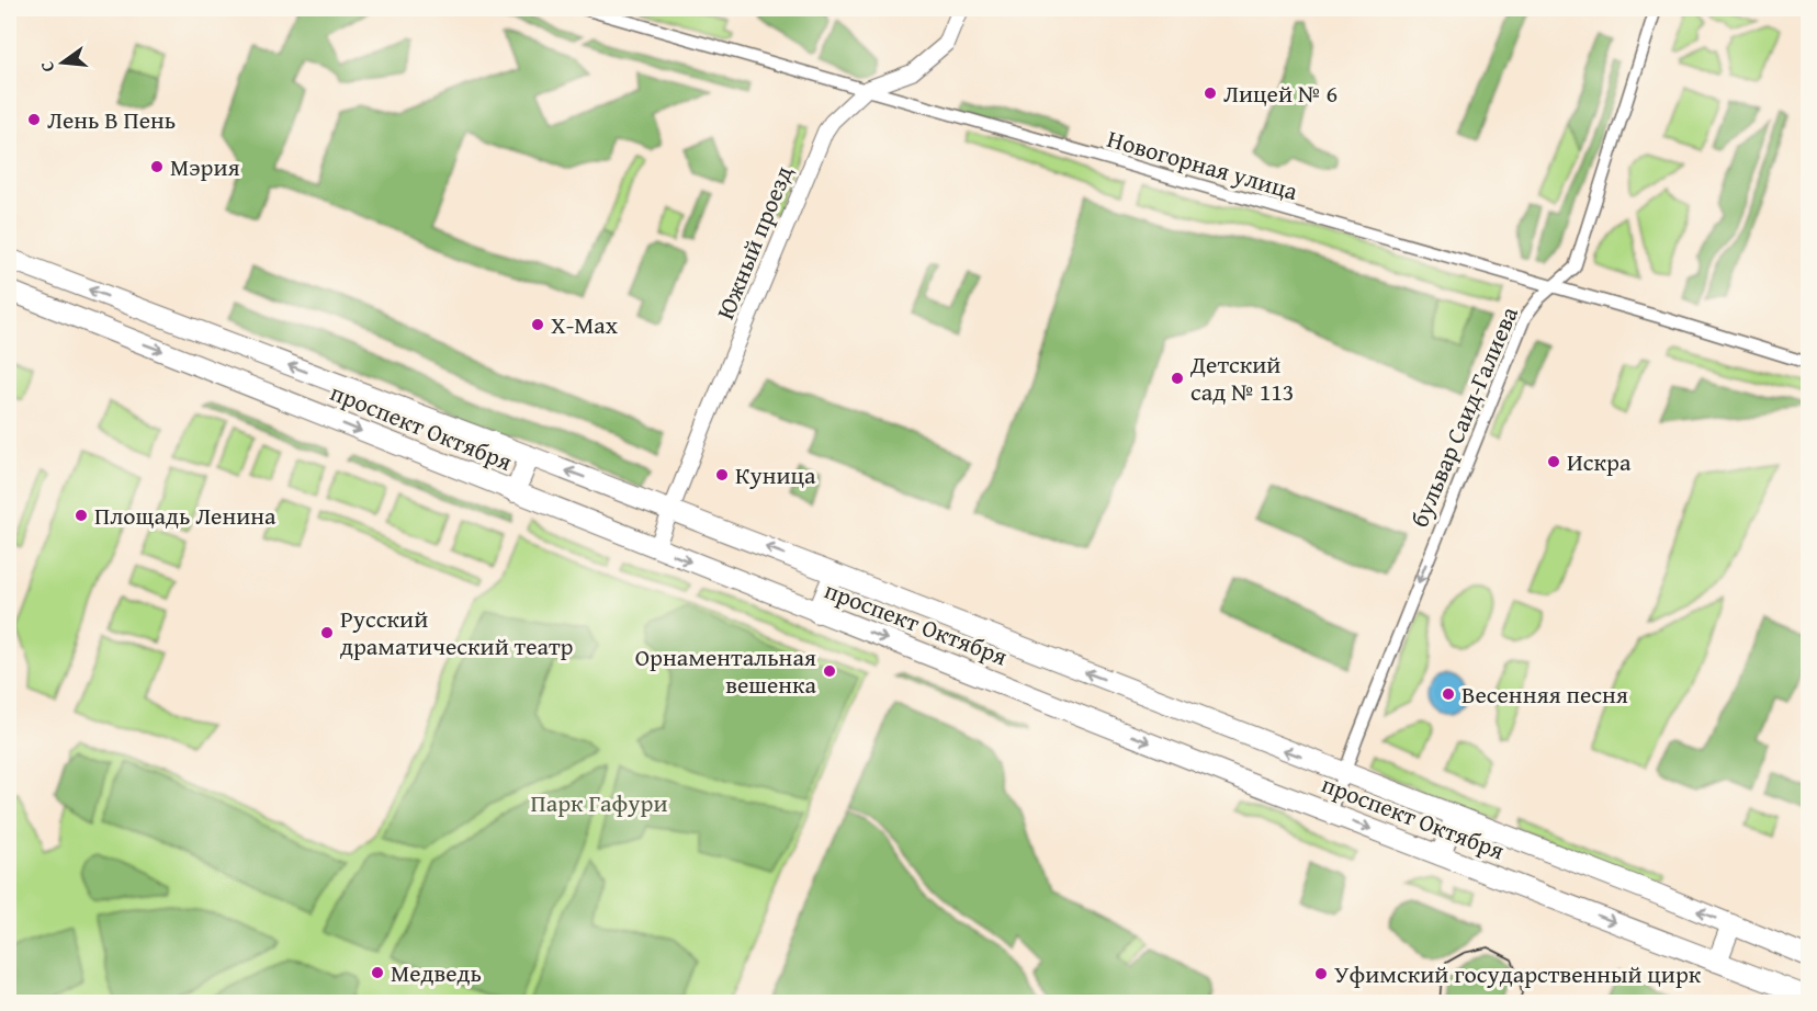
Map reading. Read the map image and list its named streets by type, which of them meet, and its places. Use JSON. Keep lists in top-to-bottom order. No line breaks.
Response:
{"streets":{"main road":["проспект Октября"],"street":["Новогорная улица","Южный проезд","бульвар Саид-Галиева"]},"crossings":[["Новогорная улица","Южный проезд"],["Новогорная улица","бульвар Саид-Галиева"],["Южный проезд","проспект Октября"],["бульвар Саид-Галиева","проспект Октября"]],"one_way":["бульвар Саид-Галиева"],"parks":["Парк Гафури"],"places":["Лицей № 6","Лень В Пень","Мэрия","X-Max","Детский сад № 113","Искра","Куница","Площадь Ленина","Русский драматический театр","Орнаментальная вешенка","Весенняя песня","Медведь","Уфимский государственный цирк"],"north":"left"}
